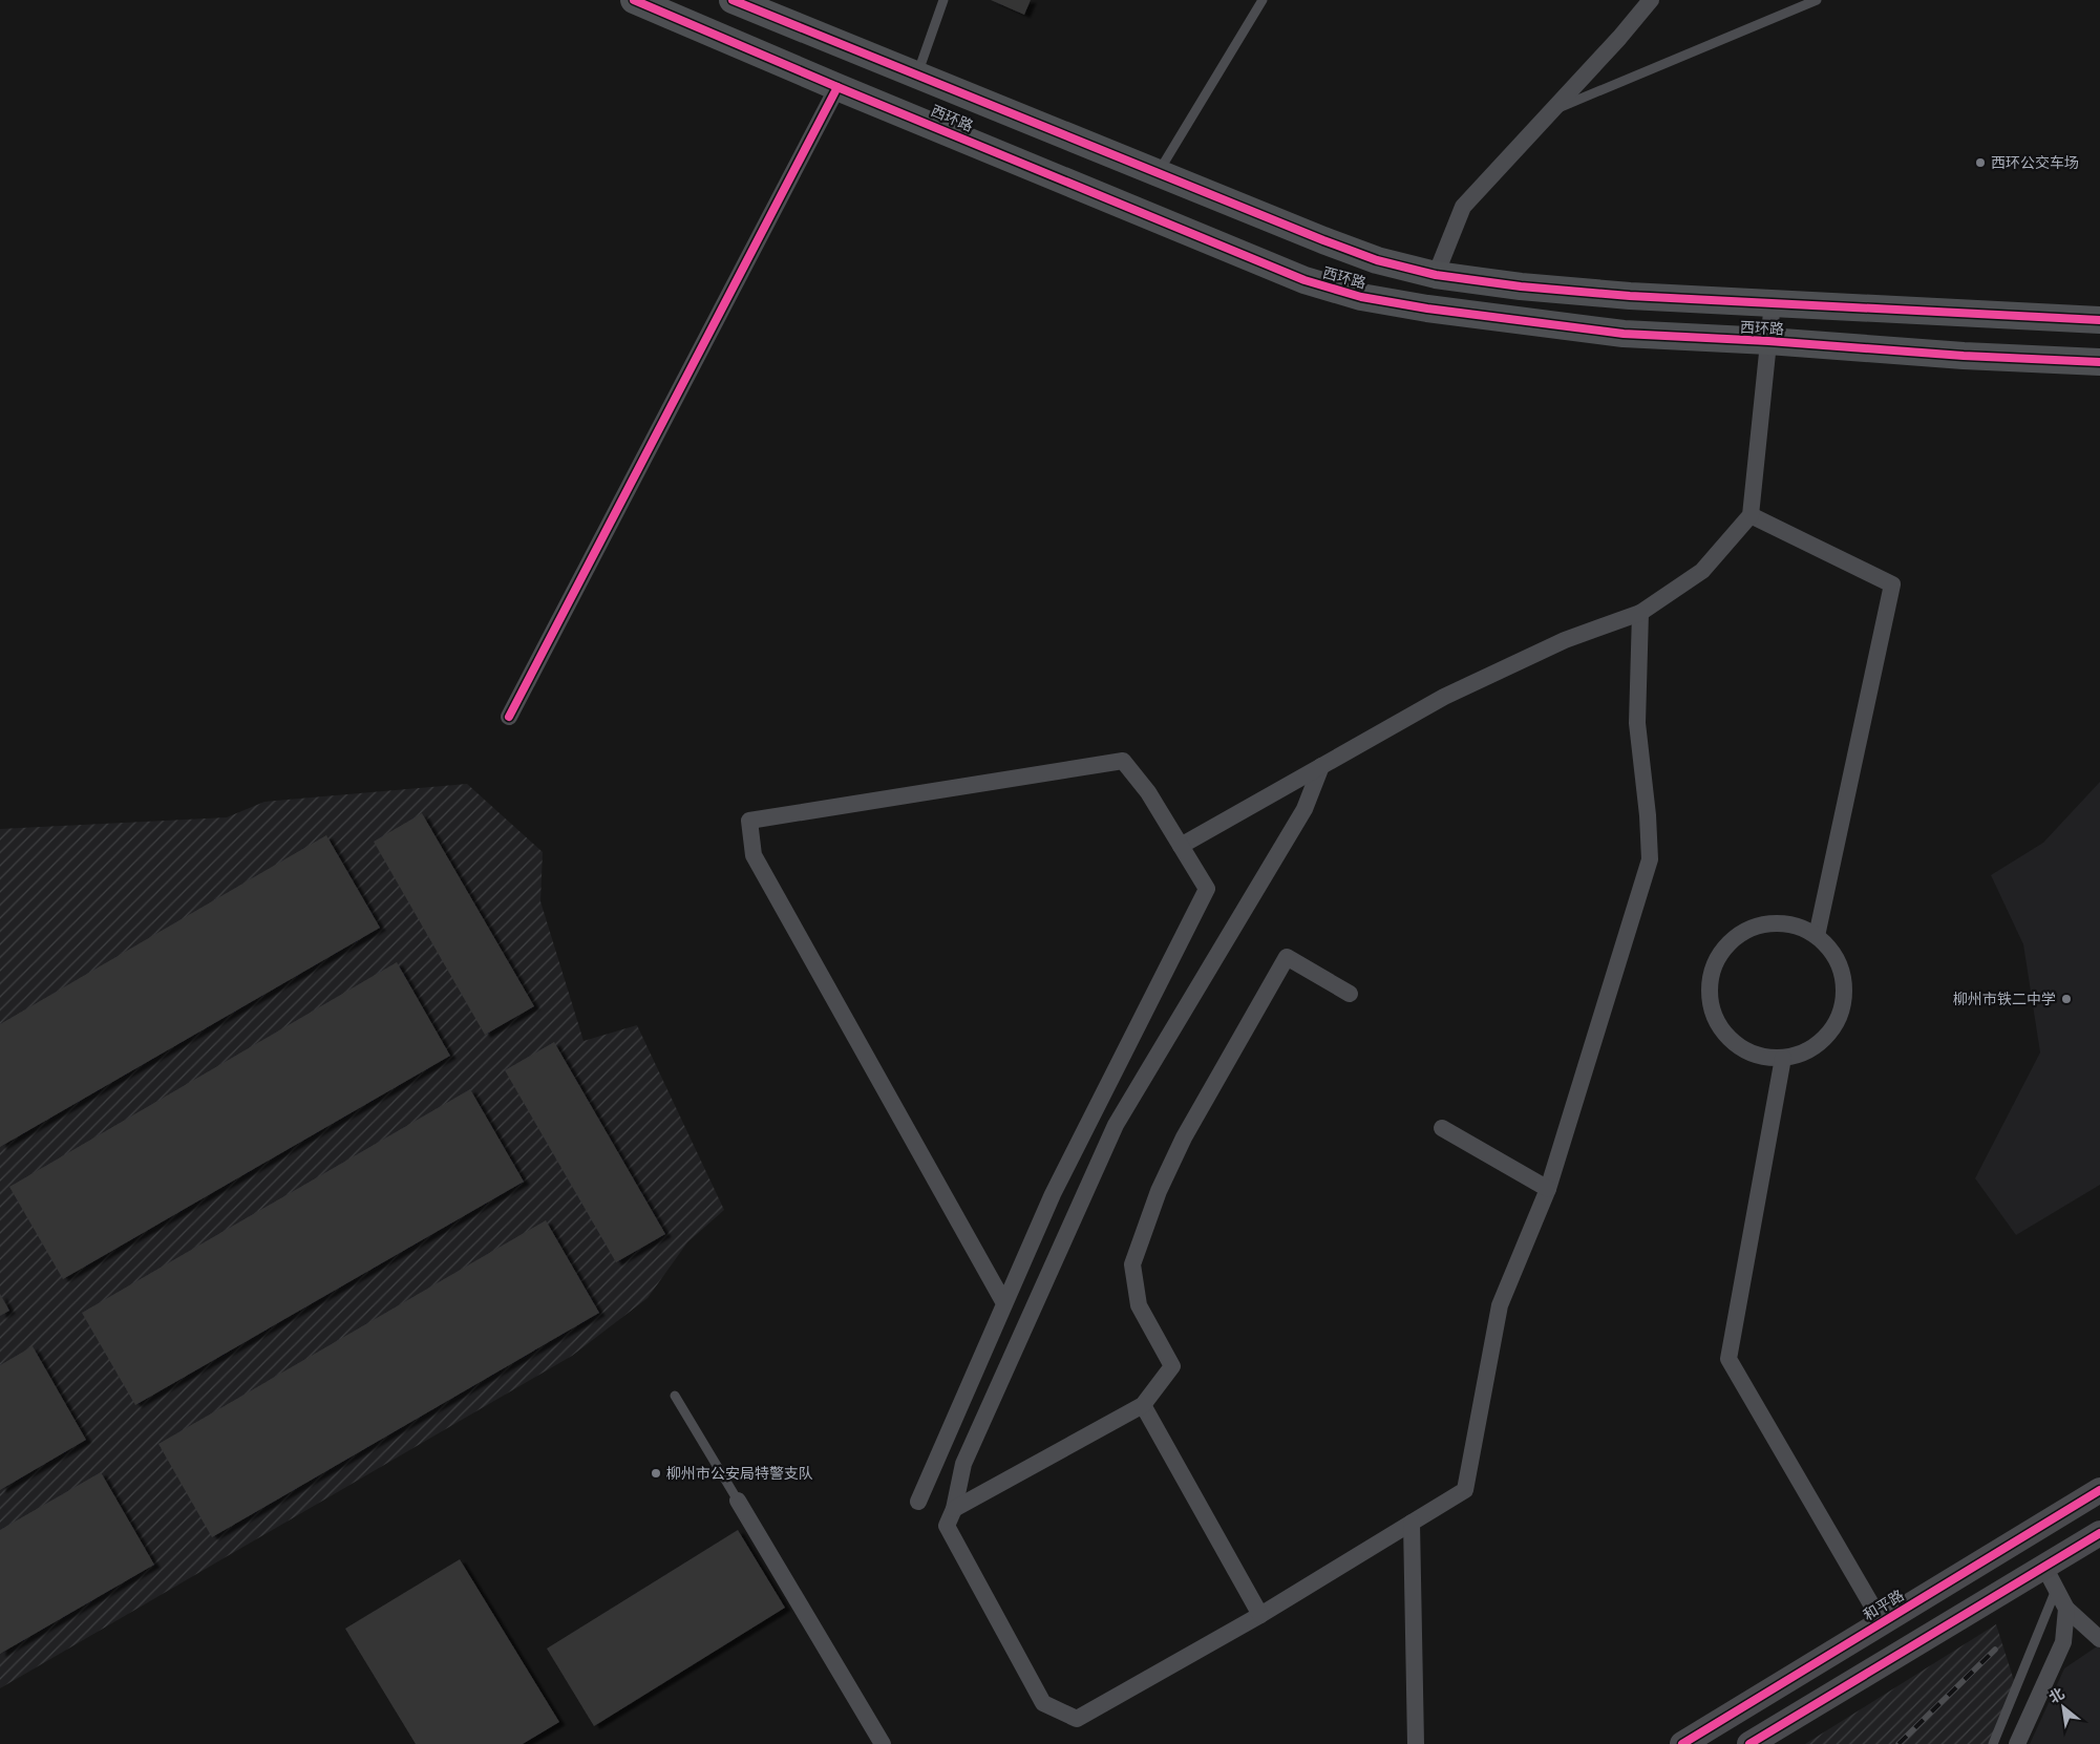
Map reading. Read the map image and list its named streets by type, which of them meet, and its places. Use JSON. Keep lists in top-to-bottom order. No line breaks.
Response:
{"streets":{"main road":["西环路","和平路"]},"places":["西环公交车场","柳州市铁二中学","柳州市公安局特警支队"],"north":"top left"}
